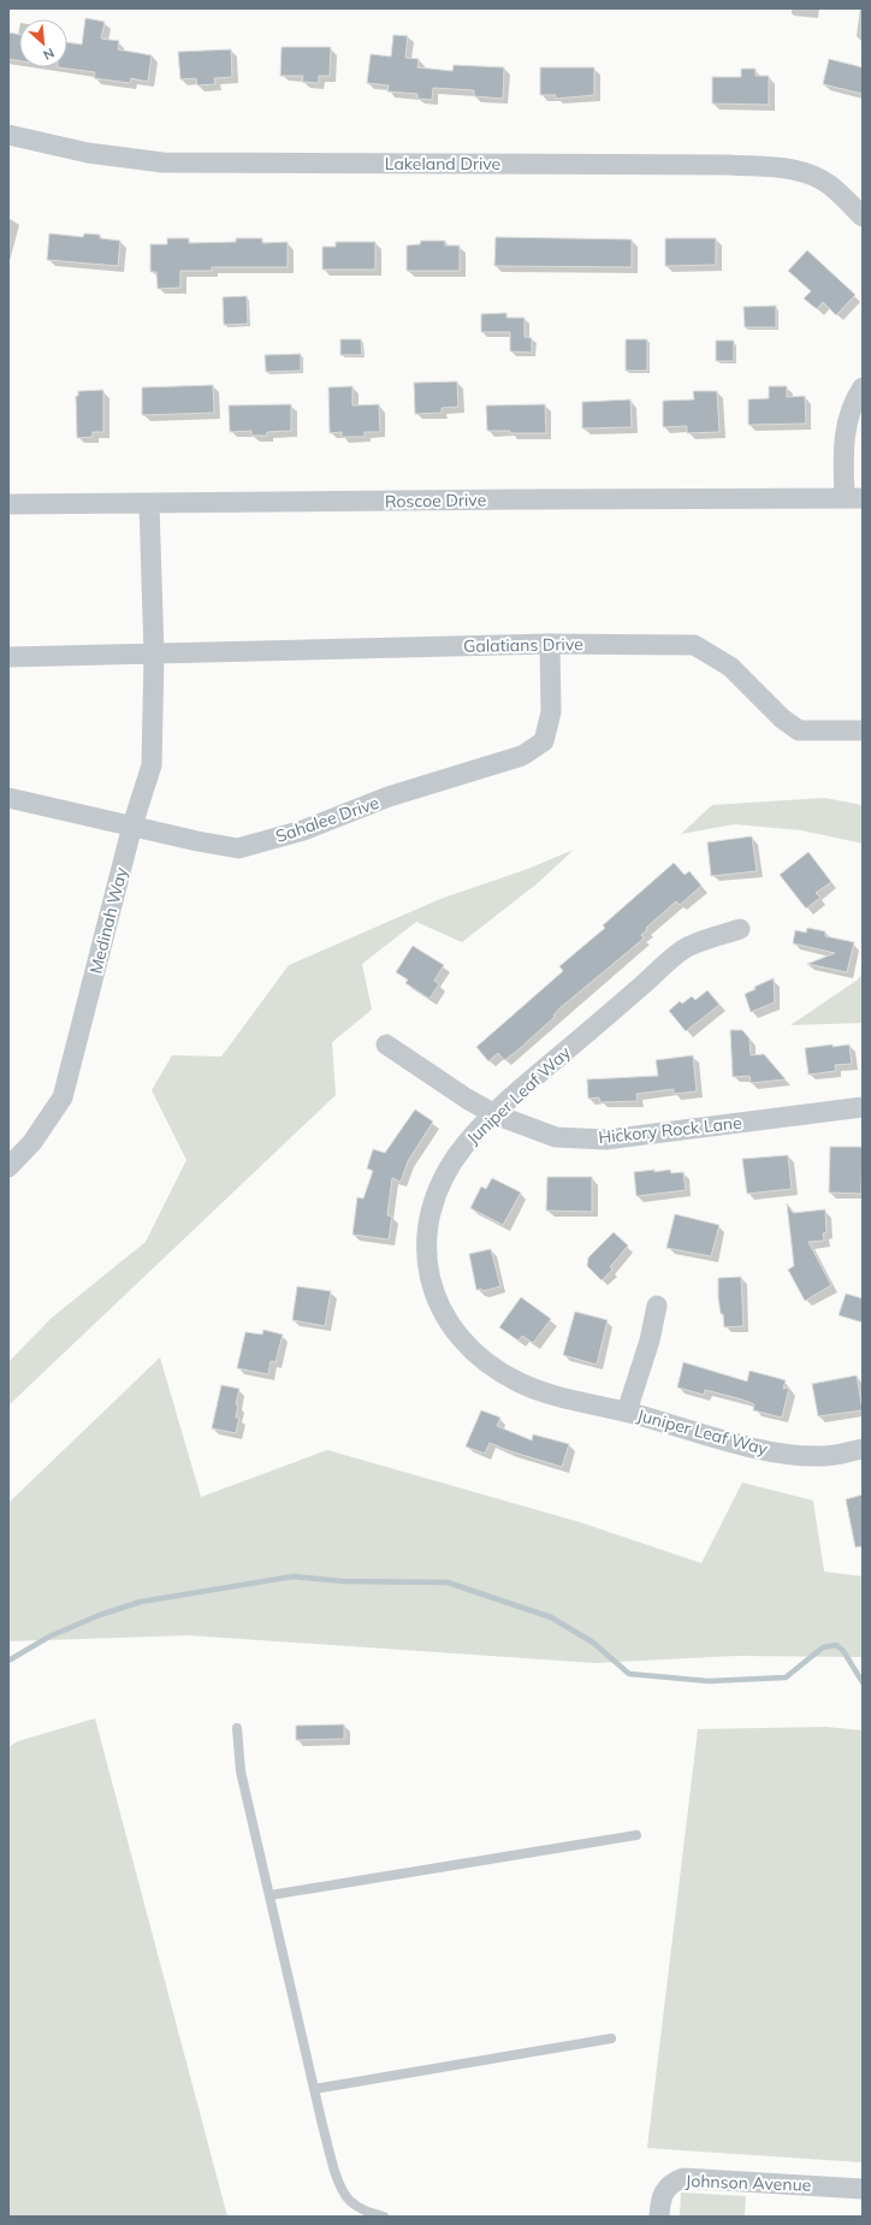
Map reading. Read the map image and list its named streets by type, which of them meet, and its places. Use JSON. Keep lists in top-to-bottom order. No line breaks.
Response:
{"streets":{"street":["Lakeland Drive","Roscoe Drive","Galatians Drive","Sahalee Drive","Medinah Way","Juniper Leaf Way","Hickory Rock Lane","Johnson Avenue"]},"crossings":[["Roscoe Drive","Medinah Way"],["Galatians Drive","Sahalee Drive"],["Galatians Drive","Medinah Way"],["Sahalee Drive","Medinah Way"],["Juniper Leaf Way","Hickory Rock Lane"]],"north":"bottom right"}
